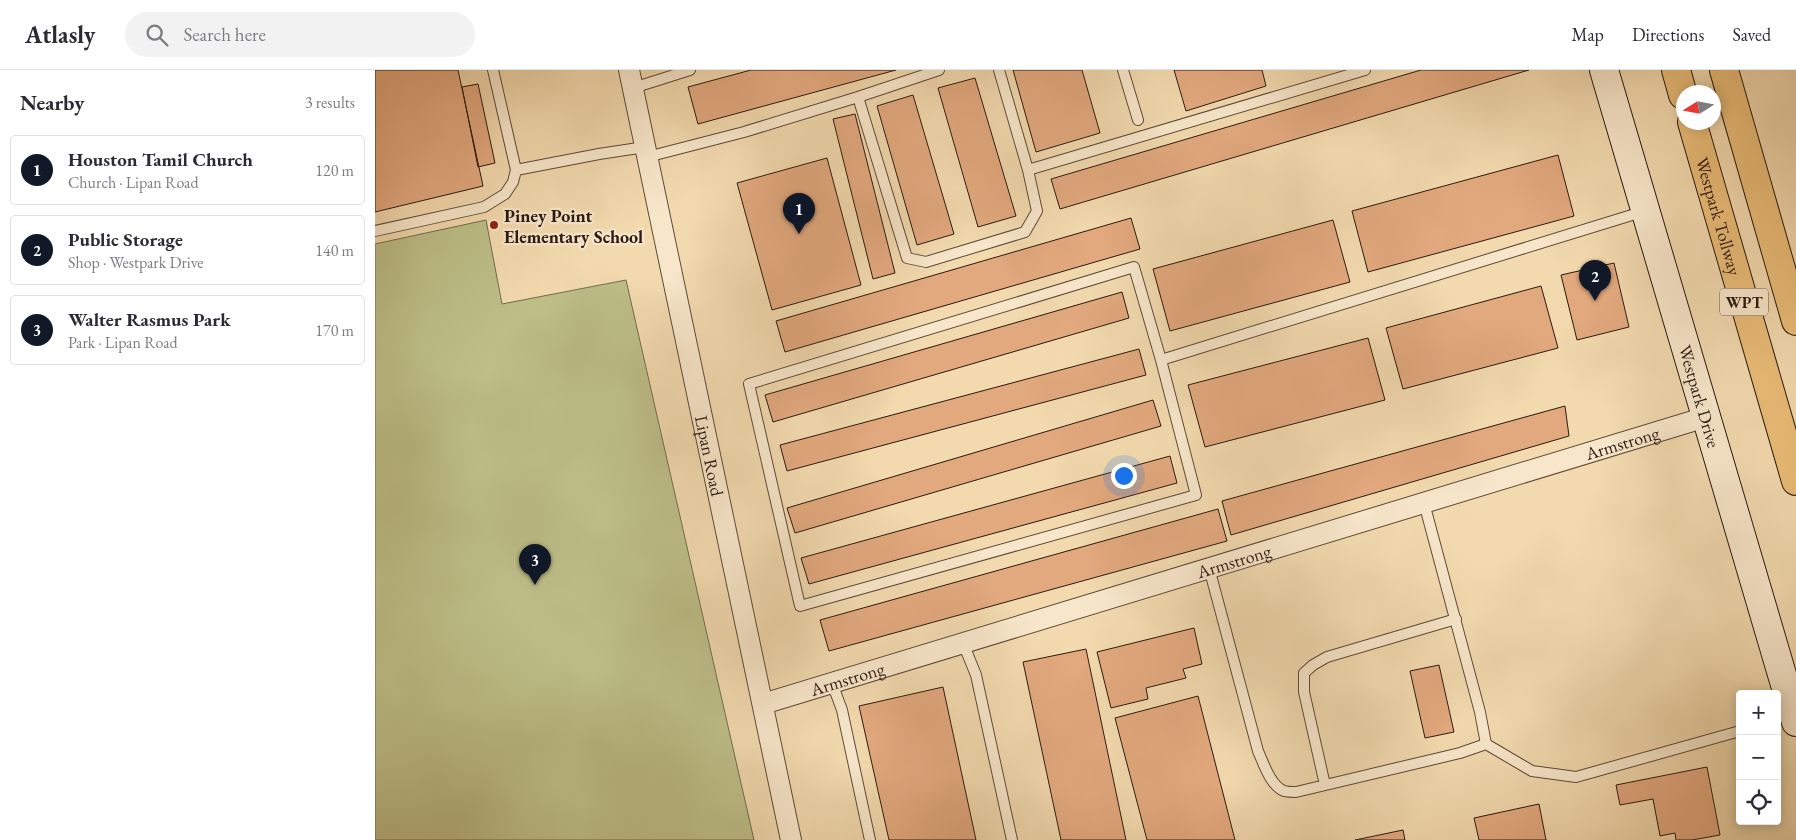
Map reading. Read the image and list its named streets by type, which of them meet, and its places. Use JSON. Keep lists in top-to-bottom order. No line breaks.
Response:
{"streets":{"highway":["Westpark Tollway","WPT"],"main road":["Westpark Drive"],"street":["Armstrong","Lipan Road"]},"crossings":[["Westpark Drive","Armstrong"],["Armstrong","Lipan Road"]],"places":["Piney Point Elementary School"],"north":"left","page":{"header":"Atlasly","search":"Search here","nav":["Map","Directions","Saved"],"heading":["Nearby","3 results"],"list":[{"mark":"1","name":"Houston Tamil Church","note":"Church · Lipan Road","value":"120 m"},{"mark":"2","name":"Public Storage","note":"Shop · Westpark Drive","value":"140 m"},{"mark":"3","name":"Walter Rasmus Park","note":"Park · Lipan Road","value":"170 m"}],"pins":["1","2","3"],"map_buttons":["+","−"]}}
